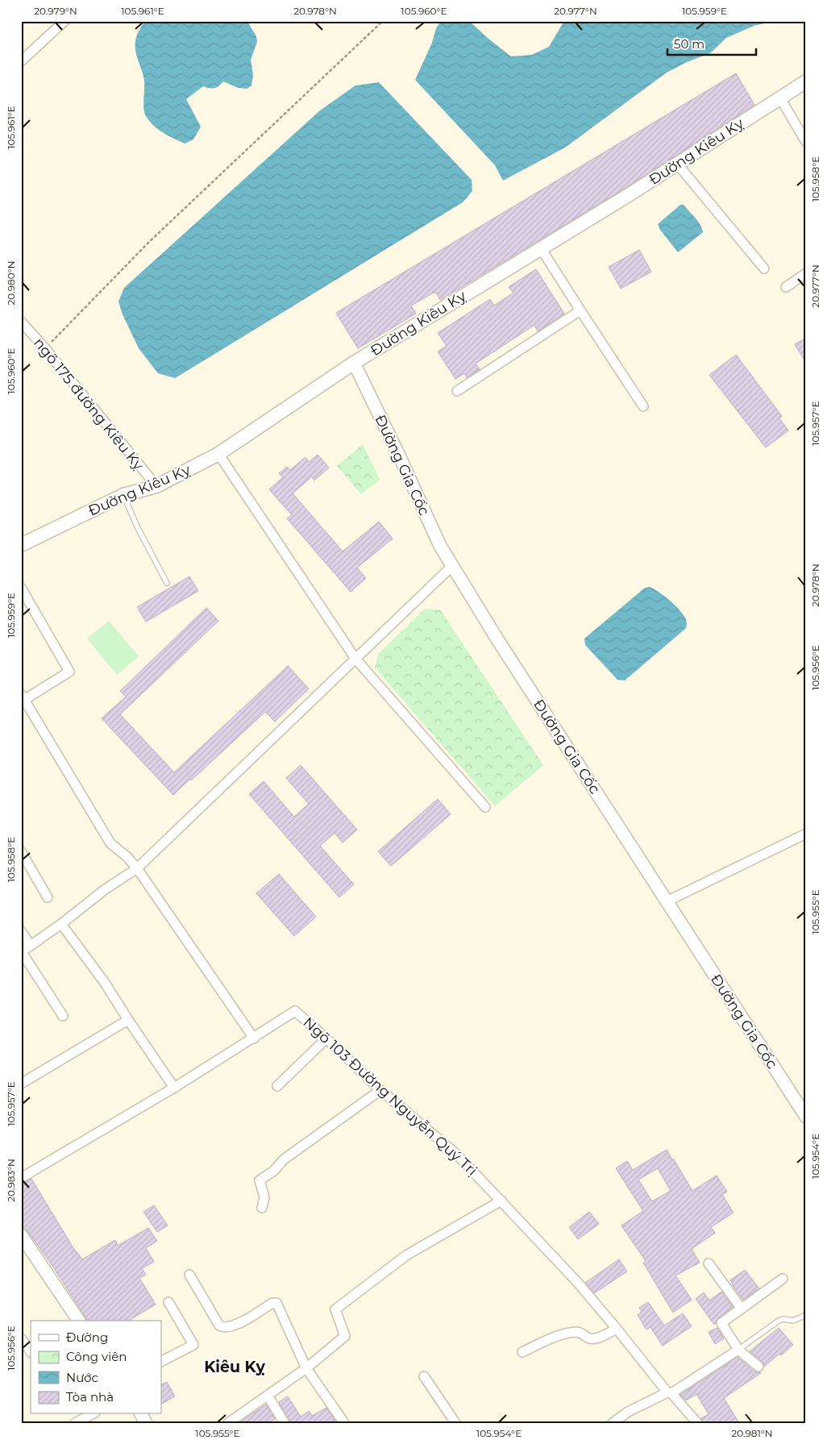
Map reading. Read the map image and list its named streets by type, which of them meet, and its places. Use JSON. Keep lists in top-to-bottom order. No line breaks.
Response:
{"streets":{"main road":["Đường Kiêu Kỵ"],"street":["ngõ 175 đường Kiêu Kỵ","Đường Gia Cốc","Ngõ 103 Đường Nguyễn Quý Trị"]},"crossings":[["Đường Kiêu Kỵ","ngõ 175 đường Kiêu Kỵ"],["Đường Kiêu Kỵ","Đường Gia Cốc"]],"districts":["Kiêu Kỵ"],"legend":["Đường","Công viên","Nước","Tòa nhà"],"scale_bar":"50 m","coordinates":["20.979°N","105.961°E","20.978°N","105.960°E","20.977°N","105.959°E","105.958°E","20.980°N","105.957°E","105.956°E","105.955°E","105.954°E","20.983°N","20.981°N"]}
